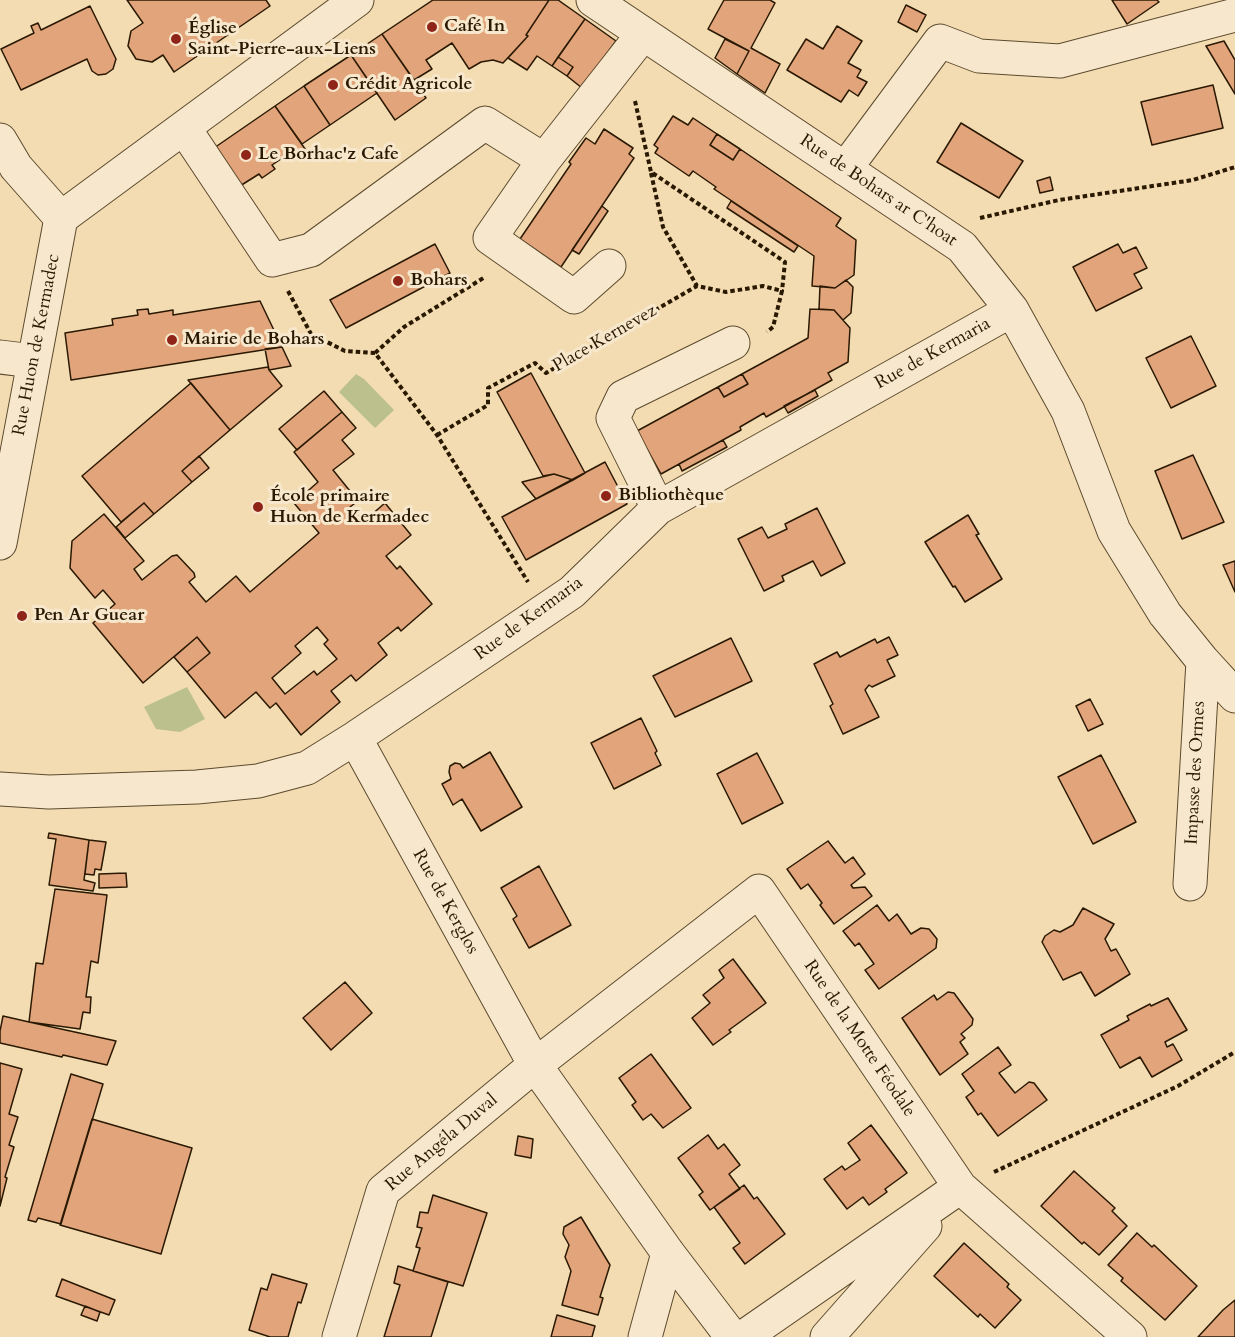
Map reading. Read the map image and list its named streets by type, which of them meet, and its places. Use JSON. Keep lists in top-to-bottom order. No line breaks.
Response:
{"streets":{"street":["Rue de Bohars ar C'hoat","Rue Huon de Kermadec","Rue de Kermaria","Impasse des Ormes","Rue de Kerglos","Rue de la Motte Féodale","Rue Angéla Duval"],"path":["Place Kernevez"]},"crossings":[["Rue de Bohars ar C'hoat","Rue de Kermaria"],["Rue de Bohars ar C'hoat","Impasse des Ormes"],["Rue de Kermaria","Rue de Kerglos"],["Rue de Kerglos","Rue de la Motte Féodale"],["Rue de Kerglos","Rue Angéla Duval"],["Rue de la Motte Féodale","Rue Angéla Duval"]],"places":["Café In","Église Saint-Pierre-aux-Liens","Crédit Agricole","Le Borhac'z Cafe","Bohars","Mairie de Bohars","Bibliothèque","École primaire Huon de Kermadec","Pen Ar Guear"]}
